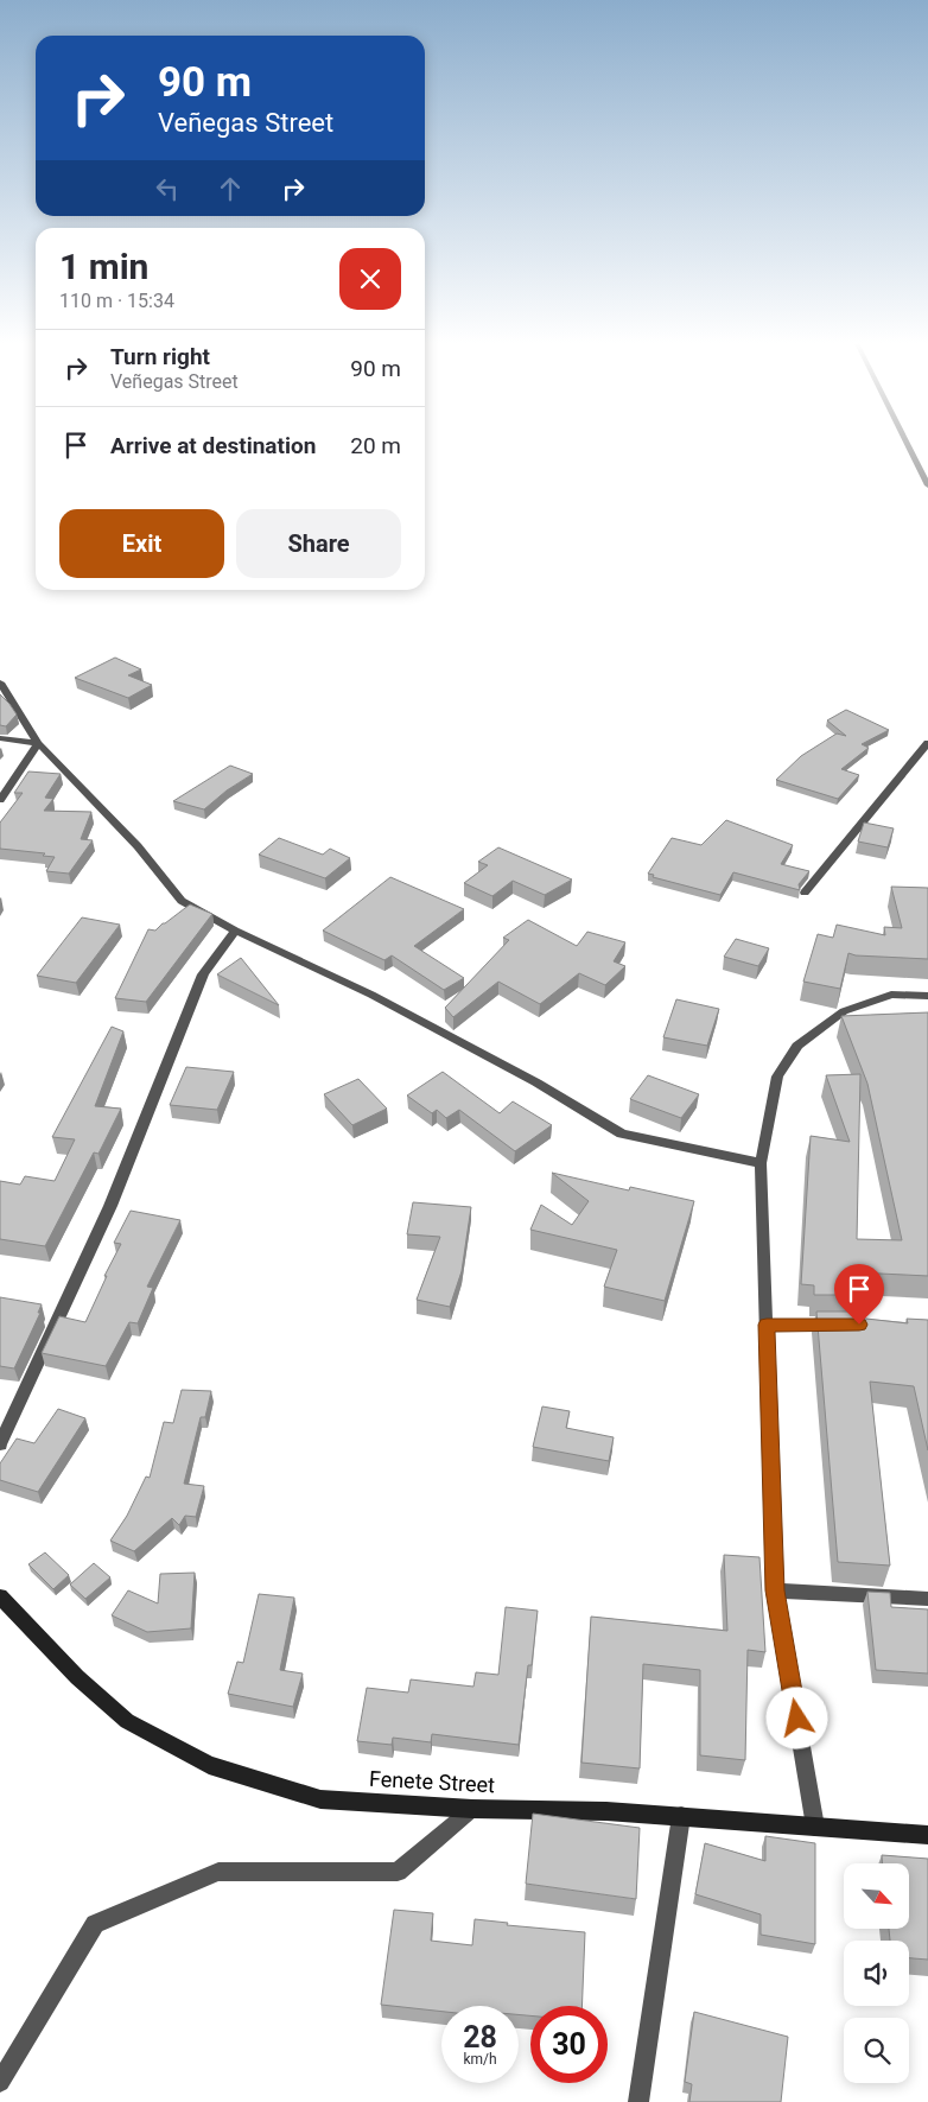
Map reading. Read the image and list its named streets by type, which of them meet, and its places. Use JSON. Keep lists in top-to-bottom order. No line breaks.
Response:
{"streets":{"main road":["Fenete Street"]},"north":"bottom right","page":{"turn":["90 m","Veñegas Street"],"heading":["1 min","110 m · 15:34"],"list":[{"name":"Turn right","note":"Veñegas Street","value":"90 m"},{"name":"Arrive at destination","value":"20 m"}],"buttons":["Exit","Share"],"speed":"28 km/h","limit":"30"}}
